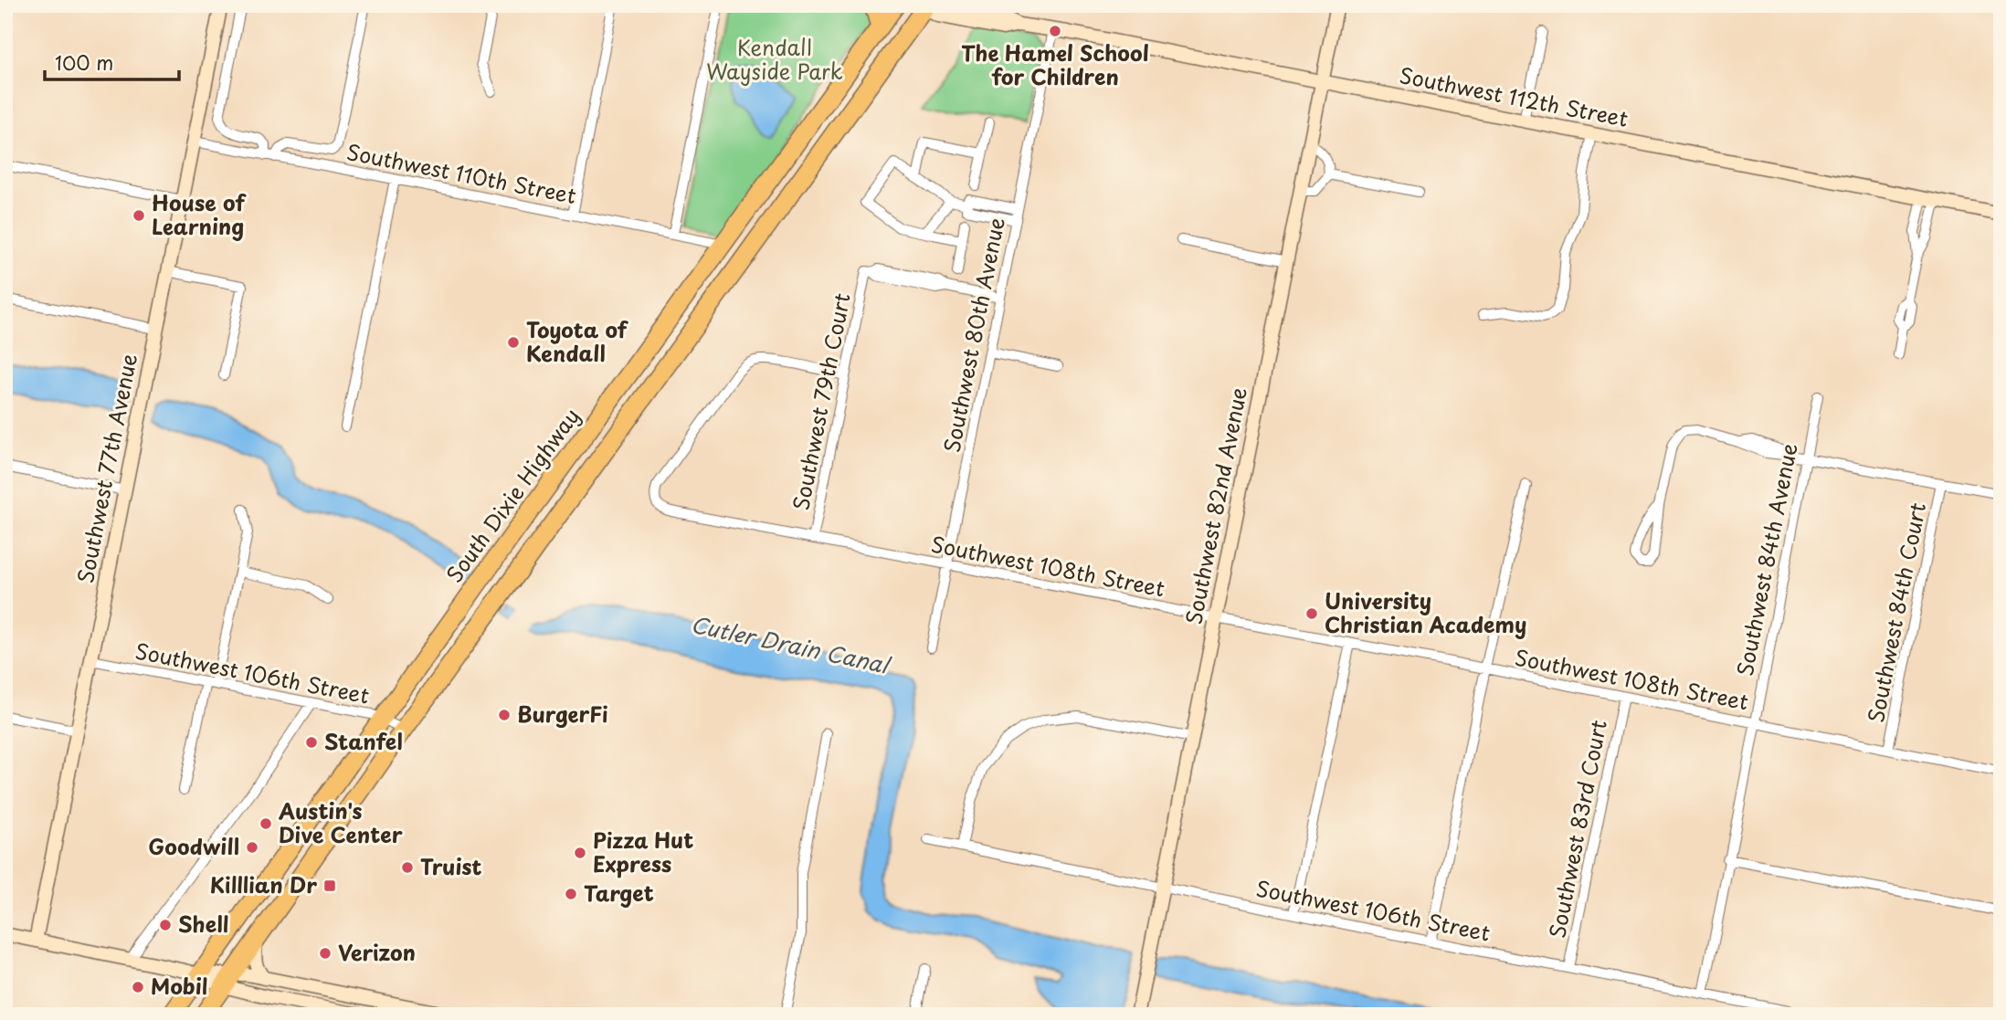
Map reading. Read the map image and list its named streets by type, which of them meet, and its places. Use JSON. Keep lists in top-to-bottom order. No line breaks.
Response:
{"streets":{"highway":["South Dixie Highway"],"street":["Southwest 112th Street","Southwest 110th Street","Southwest 80th Avenue","Southwest 79th Court","Southwest 77th Avenue","Southwest 82nd Avenue","Southwest 84th Avenue","Southwest 108th Street","Southwest 84th Court","Southwest 106th Street","Southwest 83rd Court"]},"crossings":[["Southwest 112th Street","Southwest 80th Avenue"],["Southwest 112th Street","Southwest 82nd Avenue"],["Southwest 110th Street","Southwest 77th Avenue"],["Southwest 110th Street","South Dixie Highway"],["Southwest 80th Avenue","Southwest 79th Court"],["Southwest 80th Avenue","Southwest 108th Street"],["Southwest 79th Court","Southwest 108th Street"],["Southwest 77th Avenue","Southwest 106th Street"],["South Dixie Highway","Southwest 106th Street"],["Southwest 82nd Avenue","Southwest 108th Street"],["Southwest 82nd Avenue","Southwest 106th Street"],["Southwest 84th Avenue","Southwest 108th Street"],["Southwest 84th Avenue","Southwest 106th Street"],["Southwest 108th Street","Southwest 84th Court"],["Southwest 108th Street","Southwest 83rd Court"],["Southwest 106th Street","Southwest 83rd Court"]],"water":["Cutler Drain Canal"],"parks":["Kendall Wayside Park"],"places":{"other":["The Hamel School for Children","House of Learning","Toyota of Kendall","University Christian Academy","BurgerFi","Stanfel","Austin's Dive Center","Goodwill","Pizza Hut Express","Truist","Target","Shell","Verizon","Mobil"],"transit":["Killlian Dr"]},"scale_bar":"100 m"}
